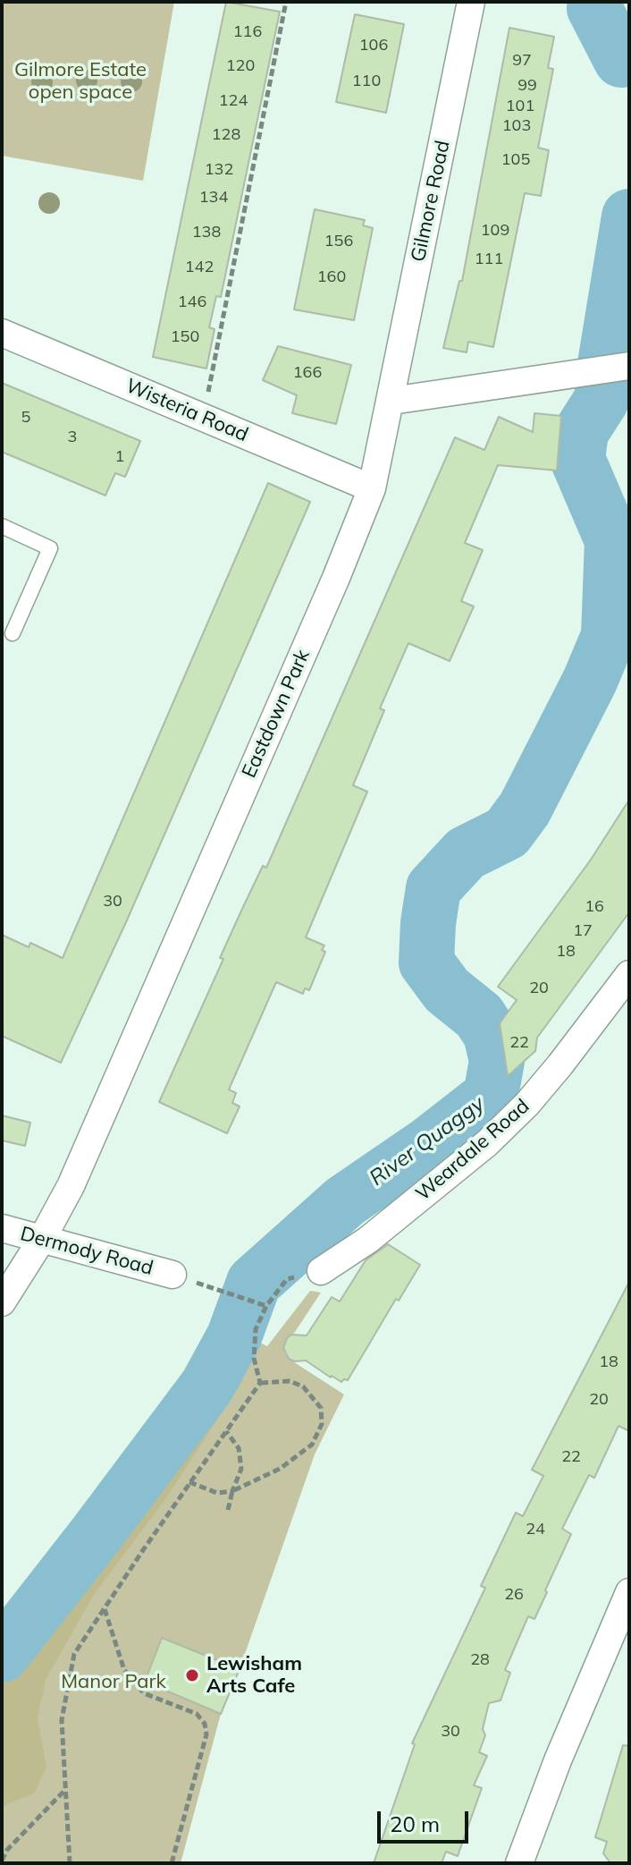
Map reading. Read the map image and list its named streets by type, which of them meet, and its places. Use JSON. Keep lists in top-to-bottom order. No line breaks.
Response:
{"streets":{"street":["Gilmore Road","Wisteria Road","Eastdown Park","Weardale Road","Dermody Road"]},"crossings":[["Gilmore Road","Eastdown Park"],["Wisteria Road","Eastdown Park"],["Eastdown Park","Dermody Road"]],"water":["River Quaggy"],"parks":["Gilmore Estate open space","Manor Park"],"places":["Lewisham Arts Cafe"],"house_numbers":["116","106","97","120","110","99","124","101","103","128","105","132","134","109","138","156","111","142","160","146","150","166","5","3","1","30","16","17","18","20","22","18","20","22","24","26","28","30"],"scale_bar":"20 m"}
